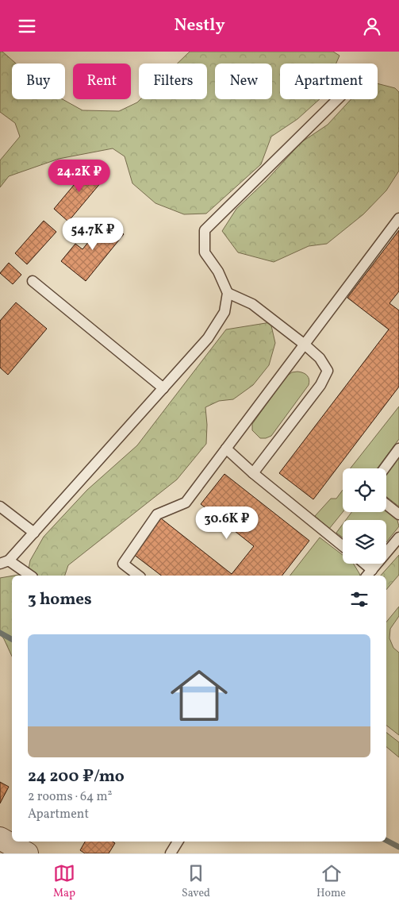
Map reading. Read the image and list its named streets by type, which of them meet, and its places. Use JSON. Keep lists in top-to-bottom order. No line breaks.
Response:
{"page":{"header":"Nestly","chip":["Buy","Rent","Filters","New","Apartment"],"price":["24.2K ₽","54.7K ₽","30.6K ₽"],"heading":"3 homes","list":[{"name":"24 200 ₽/mo","note":"2 rooms · 64 m² · Apartment"}],"tabs":["Map","Saved","Home"]}}
